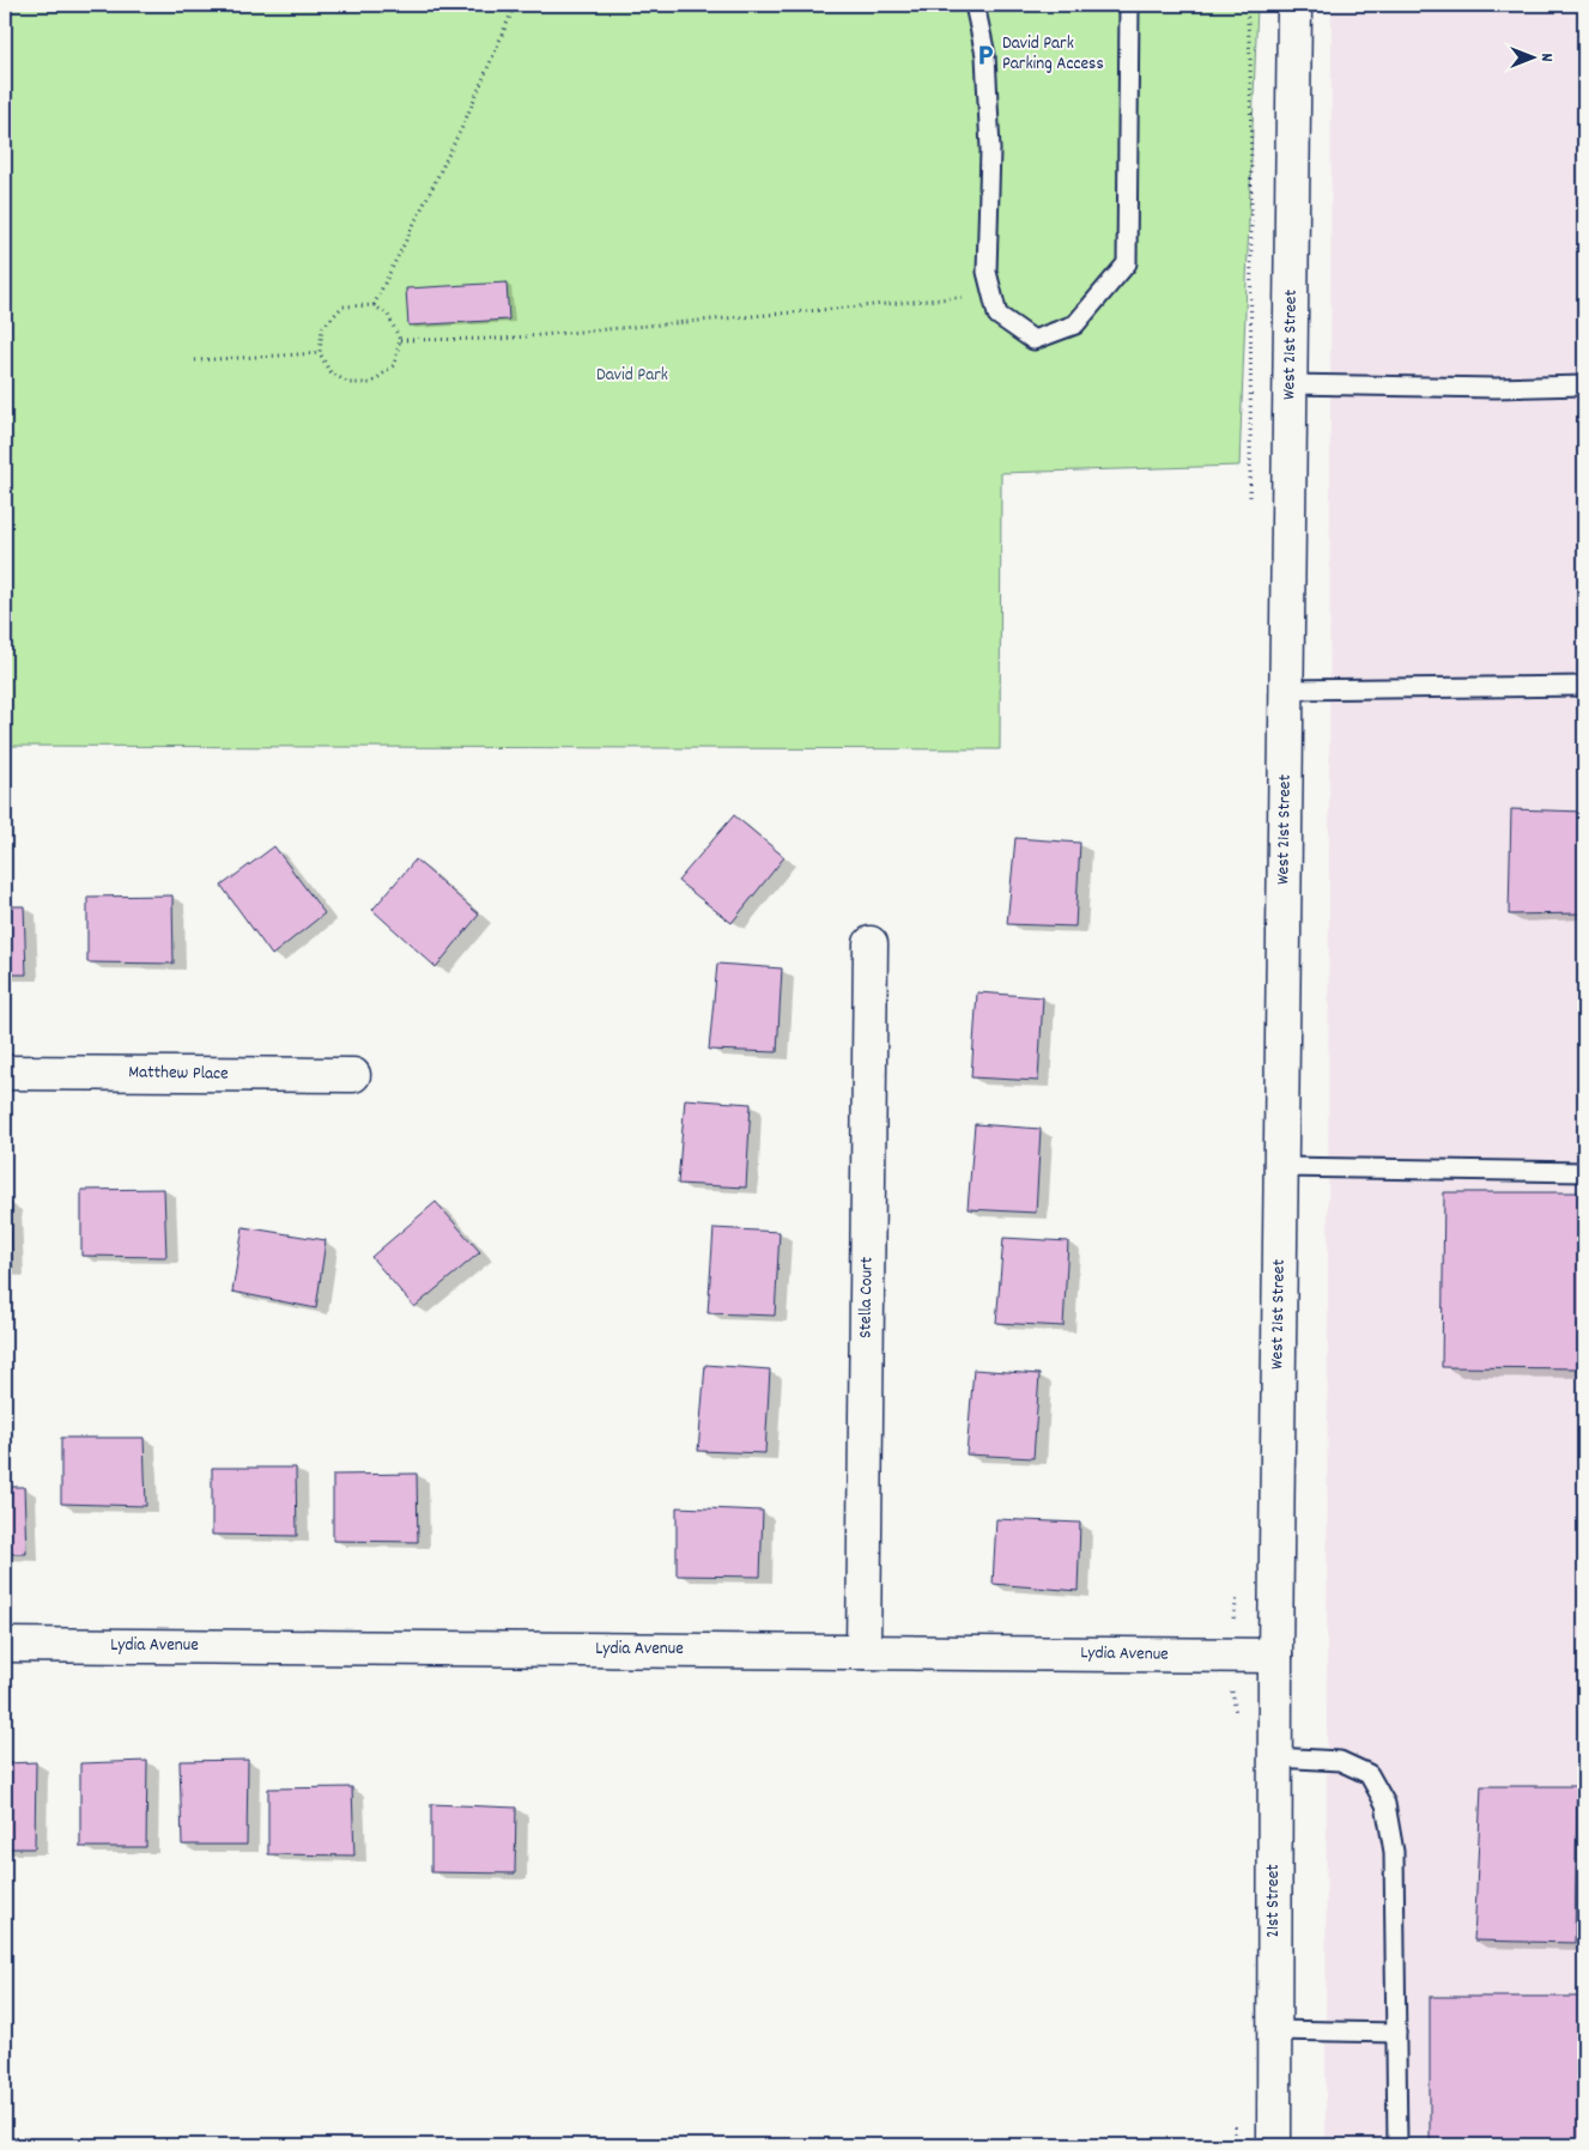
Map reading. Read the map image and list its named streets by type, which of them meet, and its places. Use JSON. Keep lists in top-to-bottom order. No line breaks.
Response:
{"streets":{"street":["West 21st Street","Matthew Place","Stella Court","Lydia Avenue","21st Street"]},"crossings":[["West 21st Street","Lydia Avenue"],["West 21st Street","21st Street"],["Stella Court","Lydia Avenue"],["Lydia Avenue","21st Street"]],"parks":["David Park"],"places":{"parking":["David Park Parking Access"]},"north":"right"}
